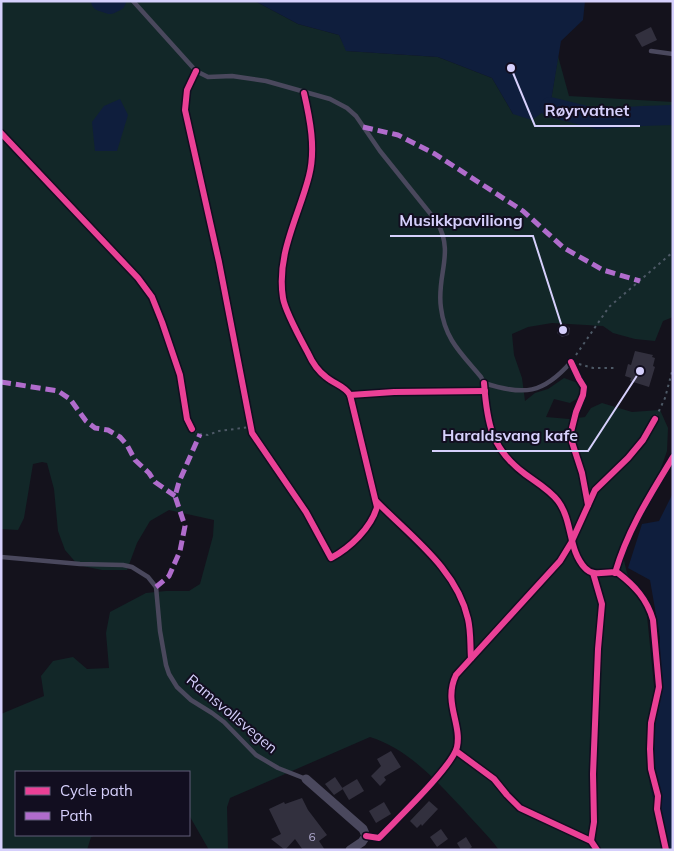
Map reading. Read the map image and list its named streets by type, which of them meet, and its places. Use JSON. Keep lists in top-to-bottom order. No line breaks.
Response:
{"streets":{"street":["Ramsvollsvegen"]},"places":["Røyrvatnet","Musikkpaviliong","Haraldsvang kafe"],"house_numbers":["6"],"legend":["Cycle path","Path"]}
